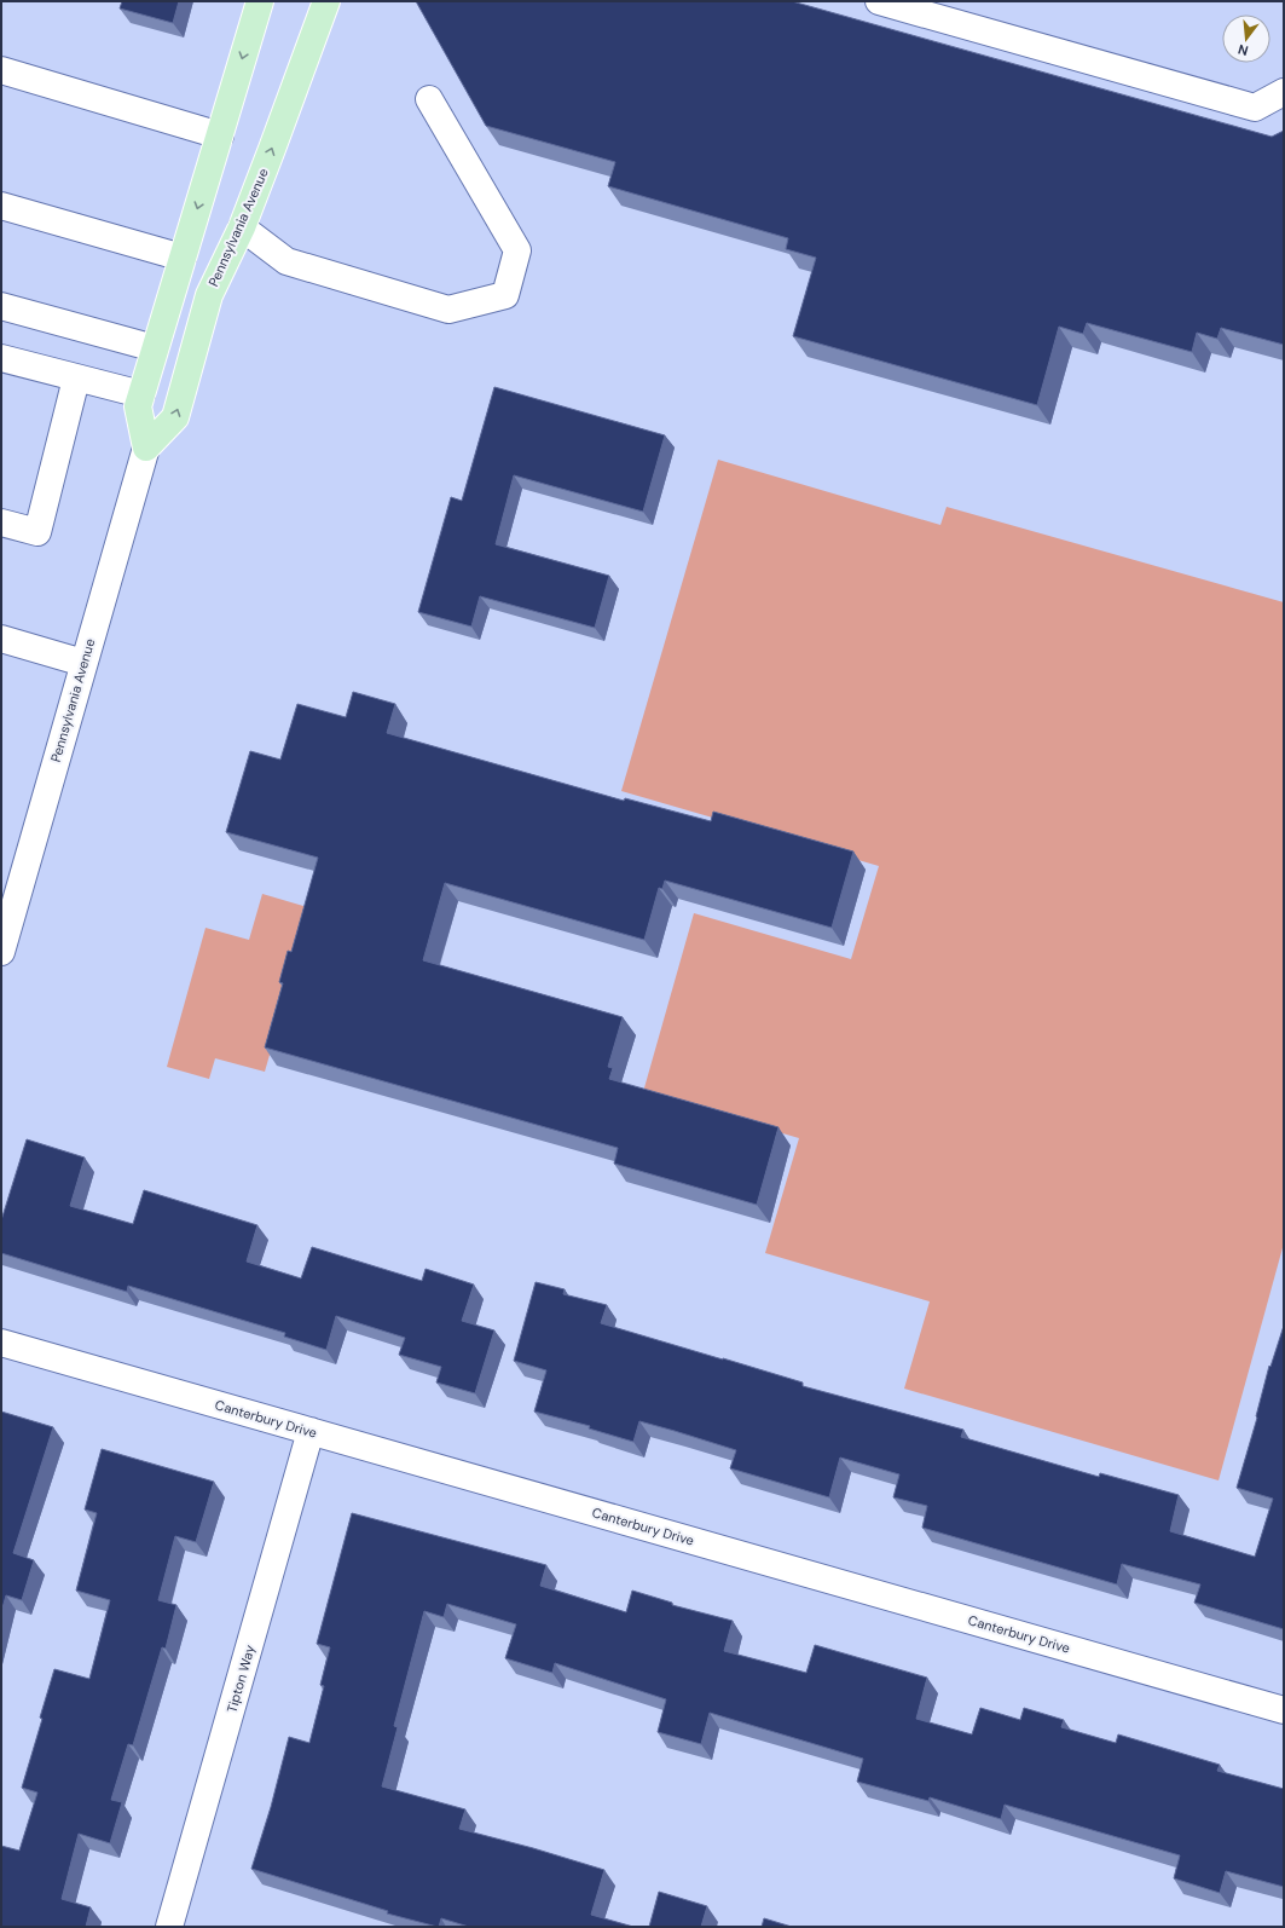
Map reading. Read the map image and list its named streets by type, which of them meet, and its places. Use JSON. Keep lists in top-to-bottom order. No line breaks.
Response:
{"streets":{"main road":["Pennsylvania Avenue"],"street":["Canterbury Drive","Tipton Way"]},"crossings":[["Canterbury Drive","Tipton Way"]],"north":"bottom"}
